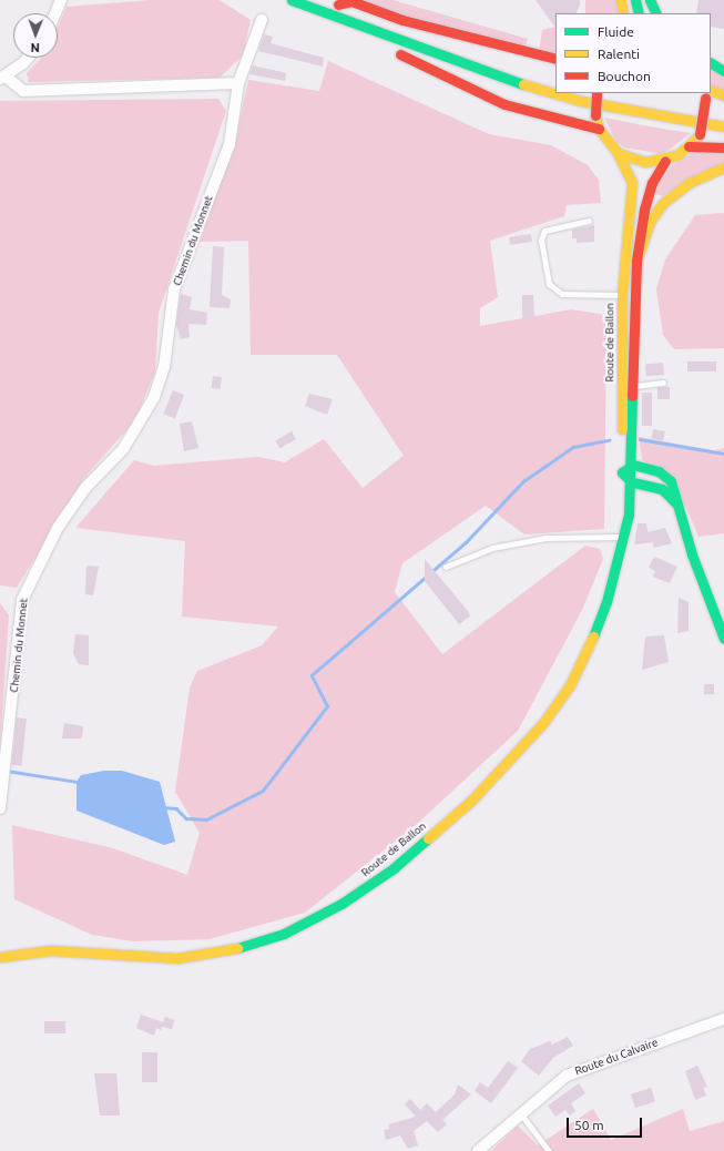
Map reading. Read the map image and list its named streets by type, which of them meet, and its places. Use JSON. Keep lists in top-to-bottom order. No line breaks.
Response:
{"streets":{"main road":["Route de Ballon"],"street":["Chemin du Monnet","Route du Calvaire"]},"legend":["Fluide","Ralenti","Bouchon"],"scale_bar":"50 m","north":"bottom"}
